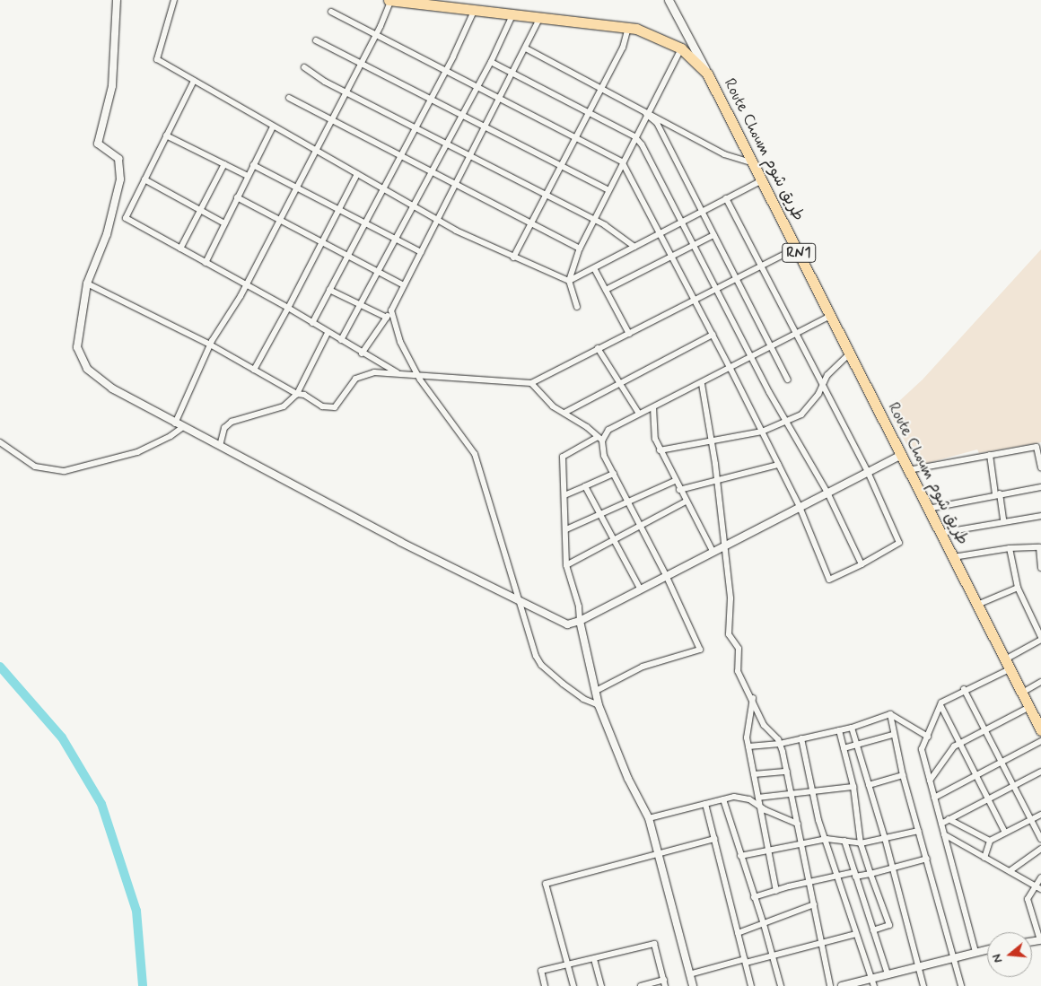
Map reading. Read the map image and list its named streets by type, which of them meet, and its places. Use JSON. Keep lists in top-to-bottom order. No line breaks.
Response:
{"streets":{"highway":["Route Choum طريق شوم","RN1"]},"north":"left"}
